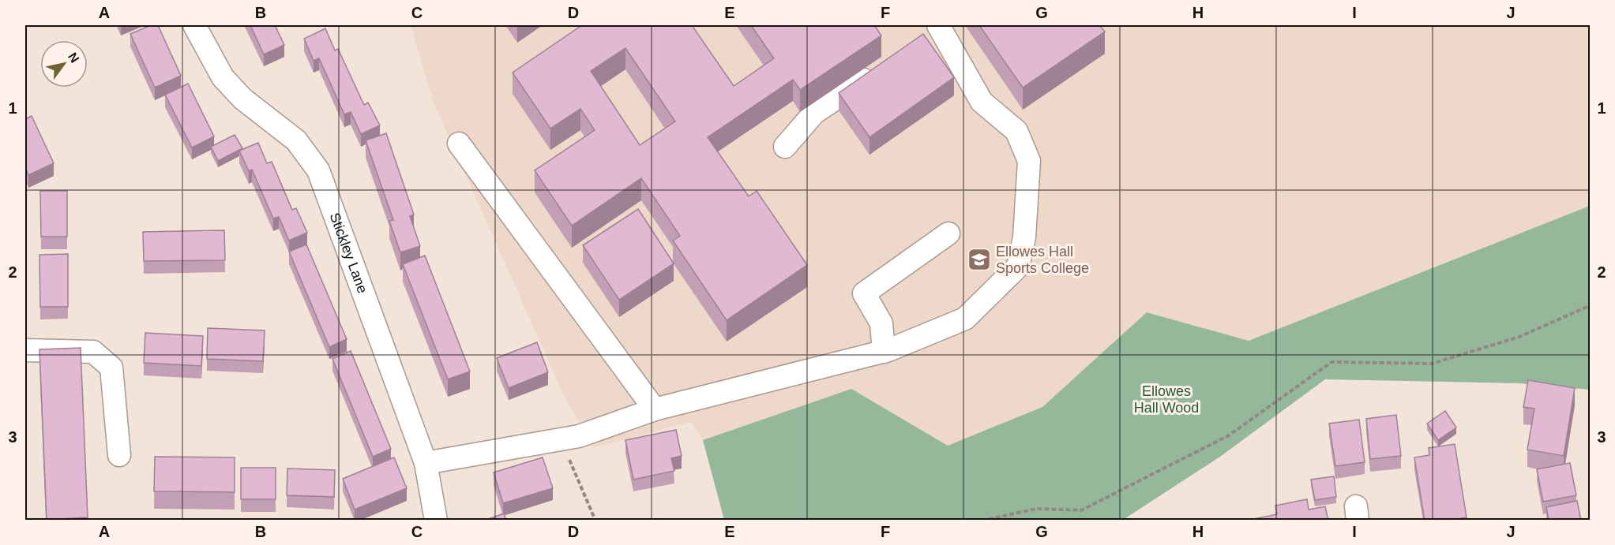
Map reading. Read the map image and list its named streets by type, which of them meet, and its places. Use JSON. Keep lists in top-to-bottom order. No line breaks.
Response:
{"streets":{"street":["Stickley Lane"]},"parks":["Ellowes Hall Wood"],"places":{"school or university":["Ellowes Hall Sports College"]},"north":"top right","grid":{"columns":["A","B","C","D","E","F","G","H","I","J"],"rows":["1","2","3"]}}
